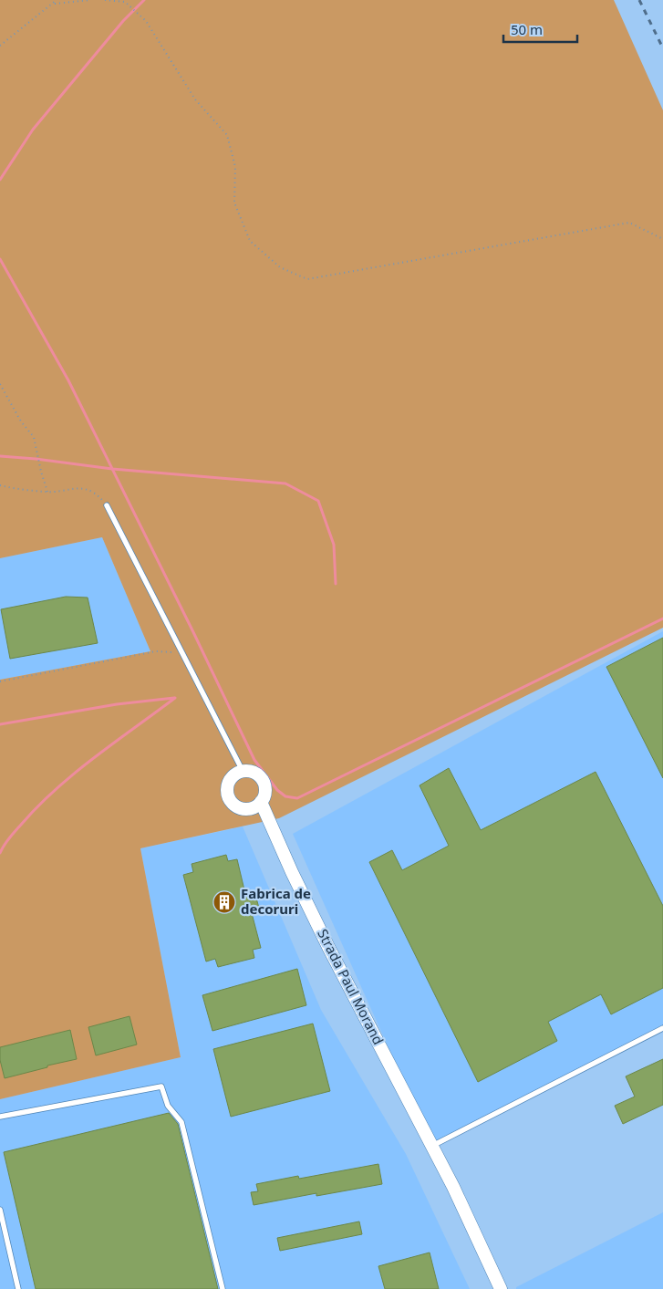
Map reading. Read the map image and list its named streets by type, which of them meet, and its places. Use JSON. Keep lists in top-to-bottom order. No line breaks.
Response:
{"streets":{"street":["Strada Paul Morand"]},"places":{"building":["Fabrica de decoruri"]},"scale_bar":"50 m"}
